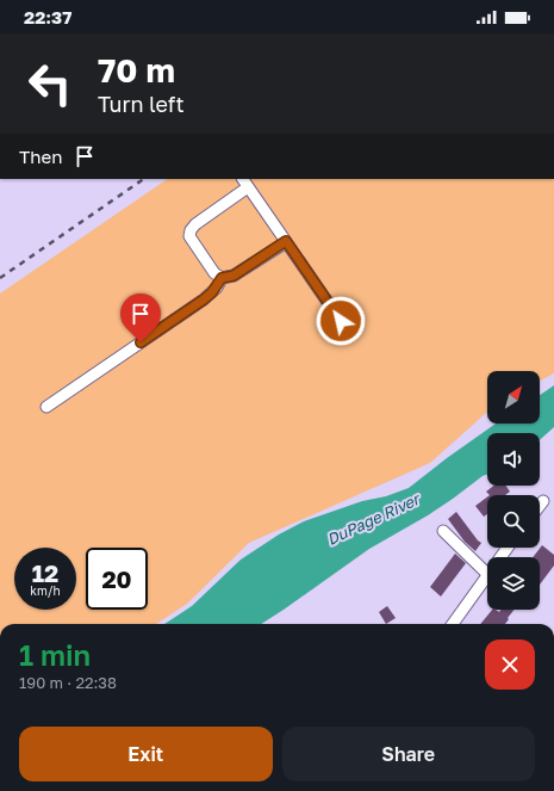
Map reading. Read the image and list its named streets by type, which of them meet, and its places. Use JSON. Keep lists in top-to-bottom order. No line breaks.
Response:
{"water":["DuPage River"],"north":"top right","page":{"status":"22:37","turn":["70 m","Turn left"],"then":"Then","speed":"12 km/h","limit":"20","heading":["1 min","190 m · 22:38"],"buttons":["Exit","Share"]}}
